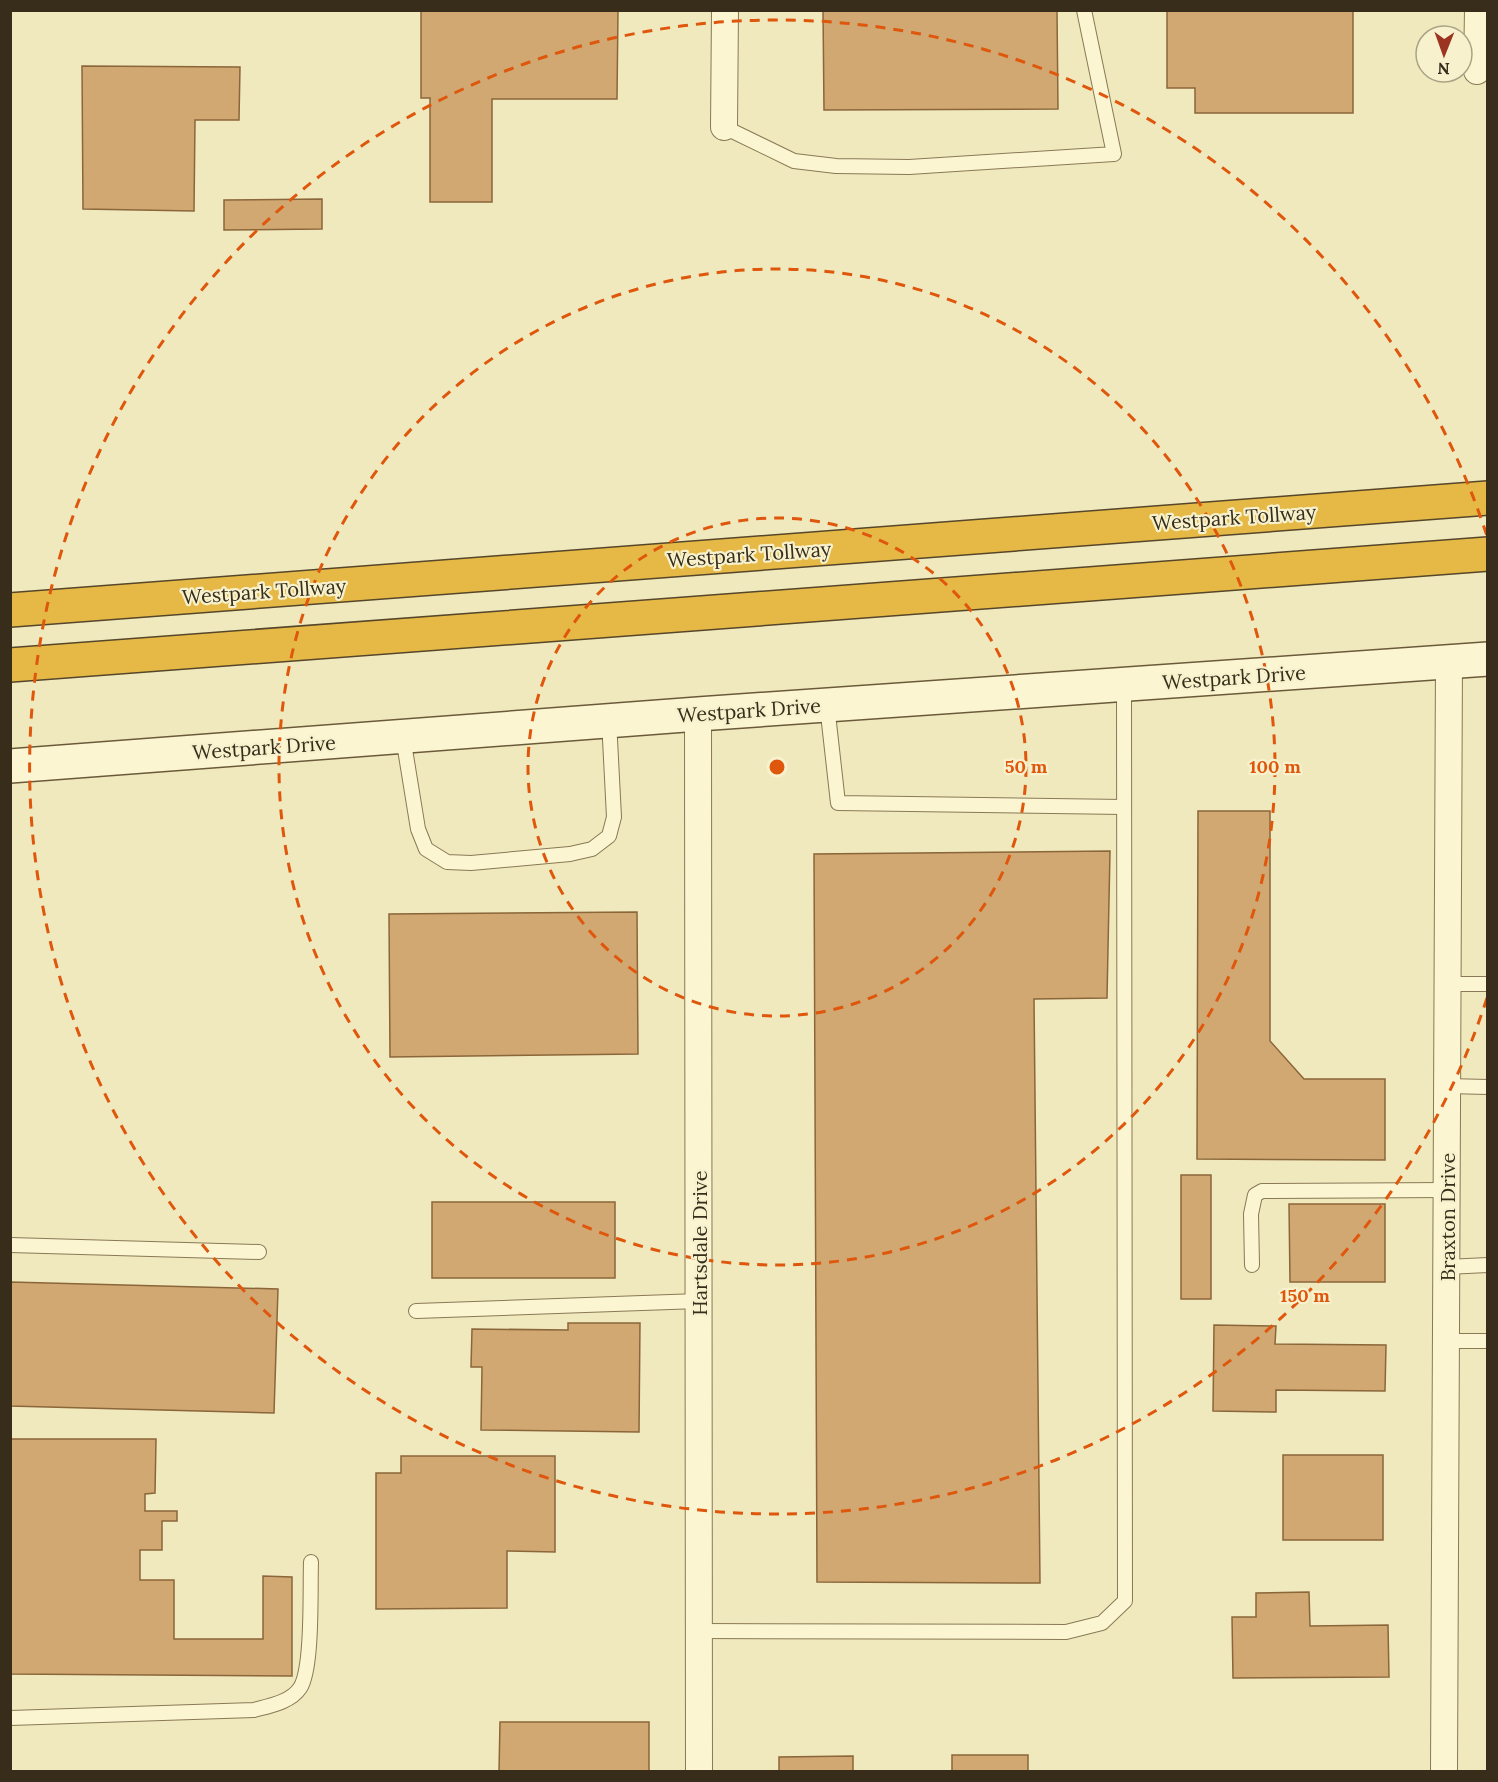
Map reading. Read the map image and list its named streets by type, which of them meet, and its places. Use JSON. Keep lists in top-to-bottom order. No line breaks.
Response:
{"streets":{"highway":["Westpark Tollway"],"main road":["Westpark Drive"],"street":["Braxton Drive","Hartsdale Drive"]},"crossings":[["Westpark Drive","Braxton Drive"],["Westpark Drive","Hartsdale Drive"]],"north":"bottom","rings":["50 m","100 m","150 m"]}
